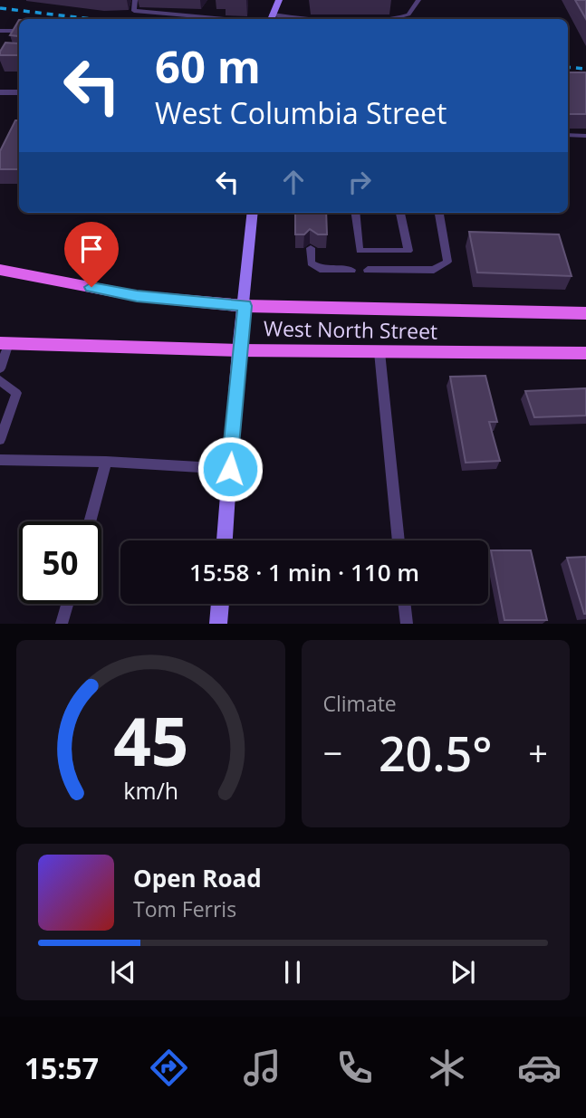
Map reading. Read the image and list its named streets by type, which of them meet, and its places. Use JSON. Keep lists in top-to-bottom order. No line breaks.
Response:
{"streets":{"main road":["West North Street"]},"page":{"turn":["60 m","West Columbia Street"],"limit":"50","trip":"15:58 · 1 min · 110 m","tile":"Climate","heat":["−","20.5°","+"],"song":["Open Road","Tom Ferris"],"tabs":"15:57","gauge":["45","km/h"]}}
